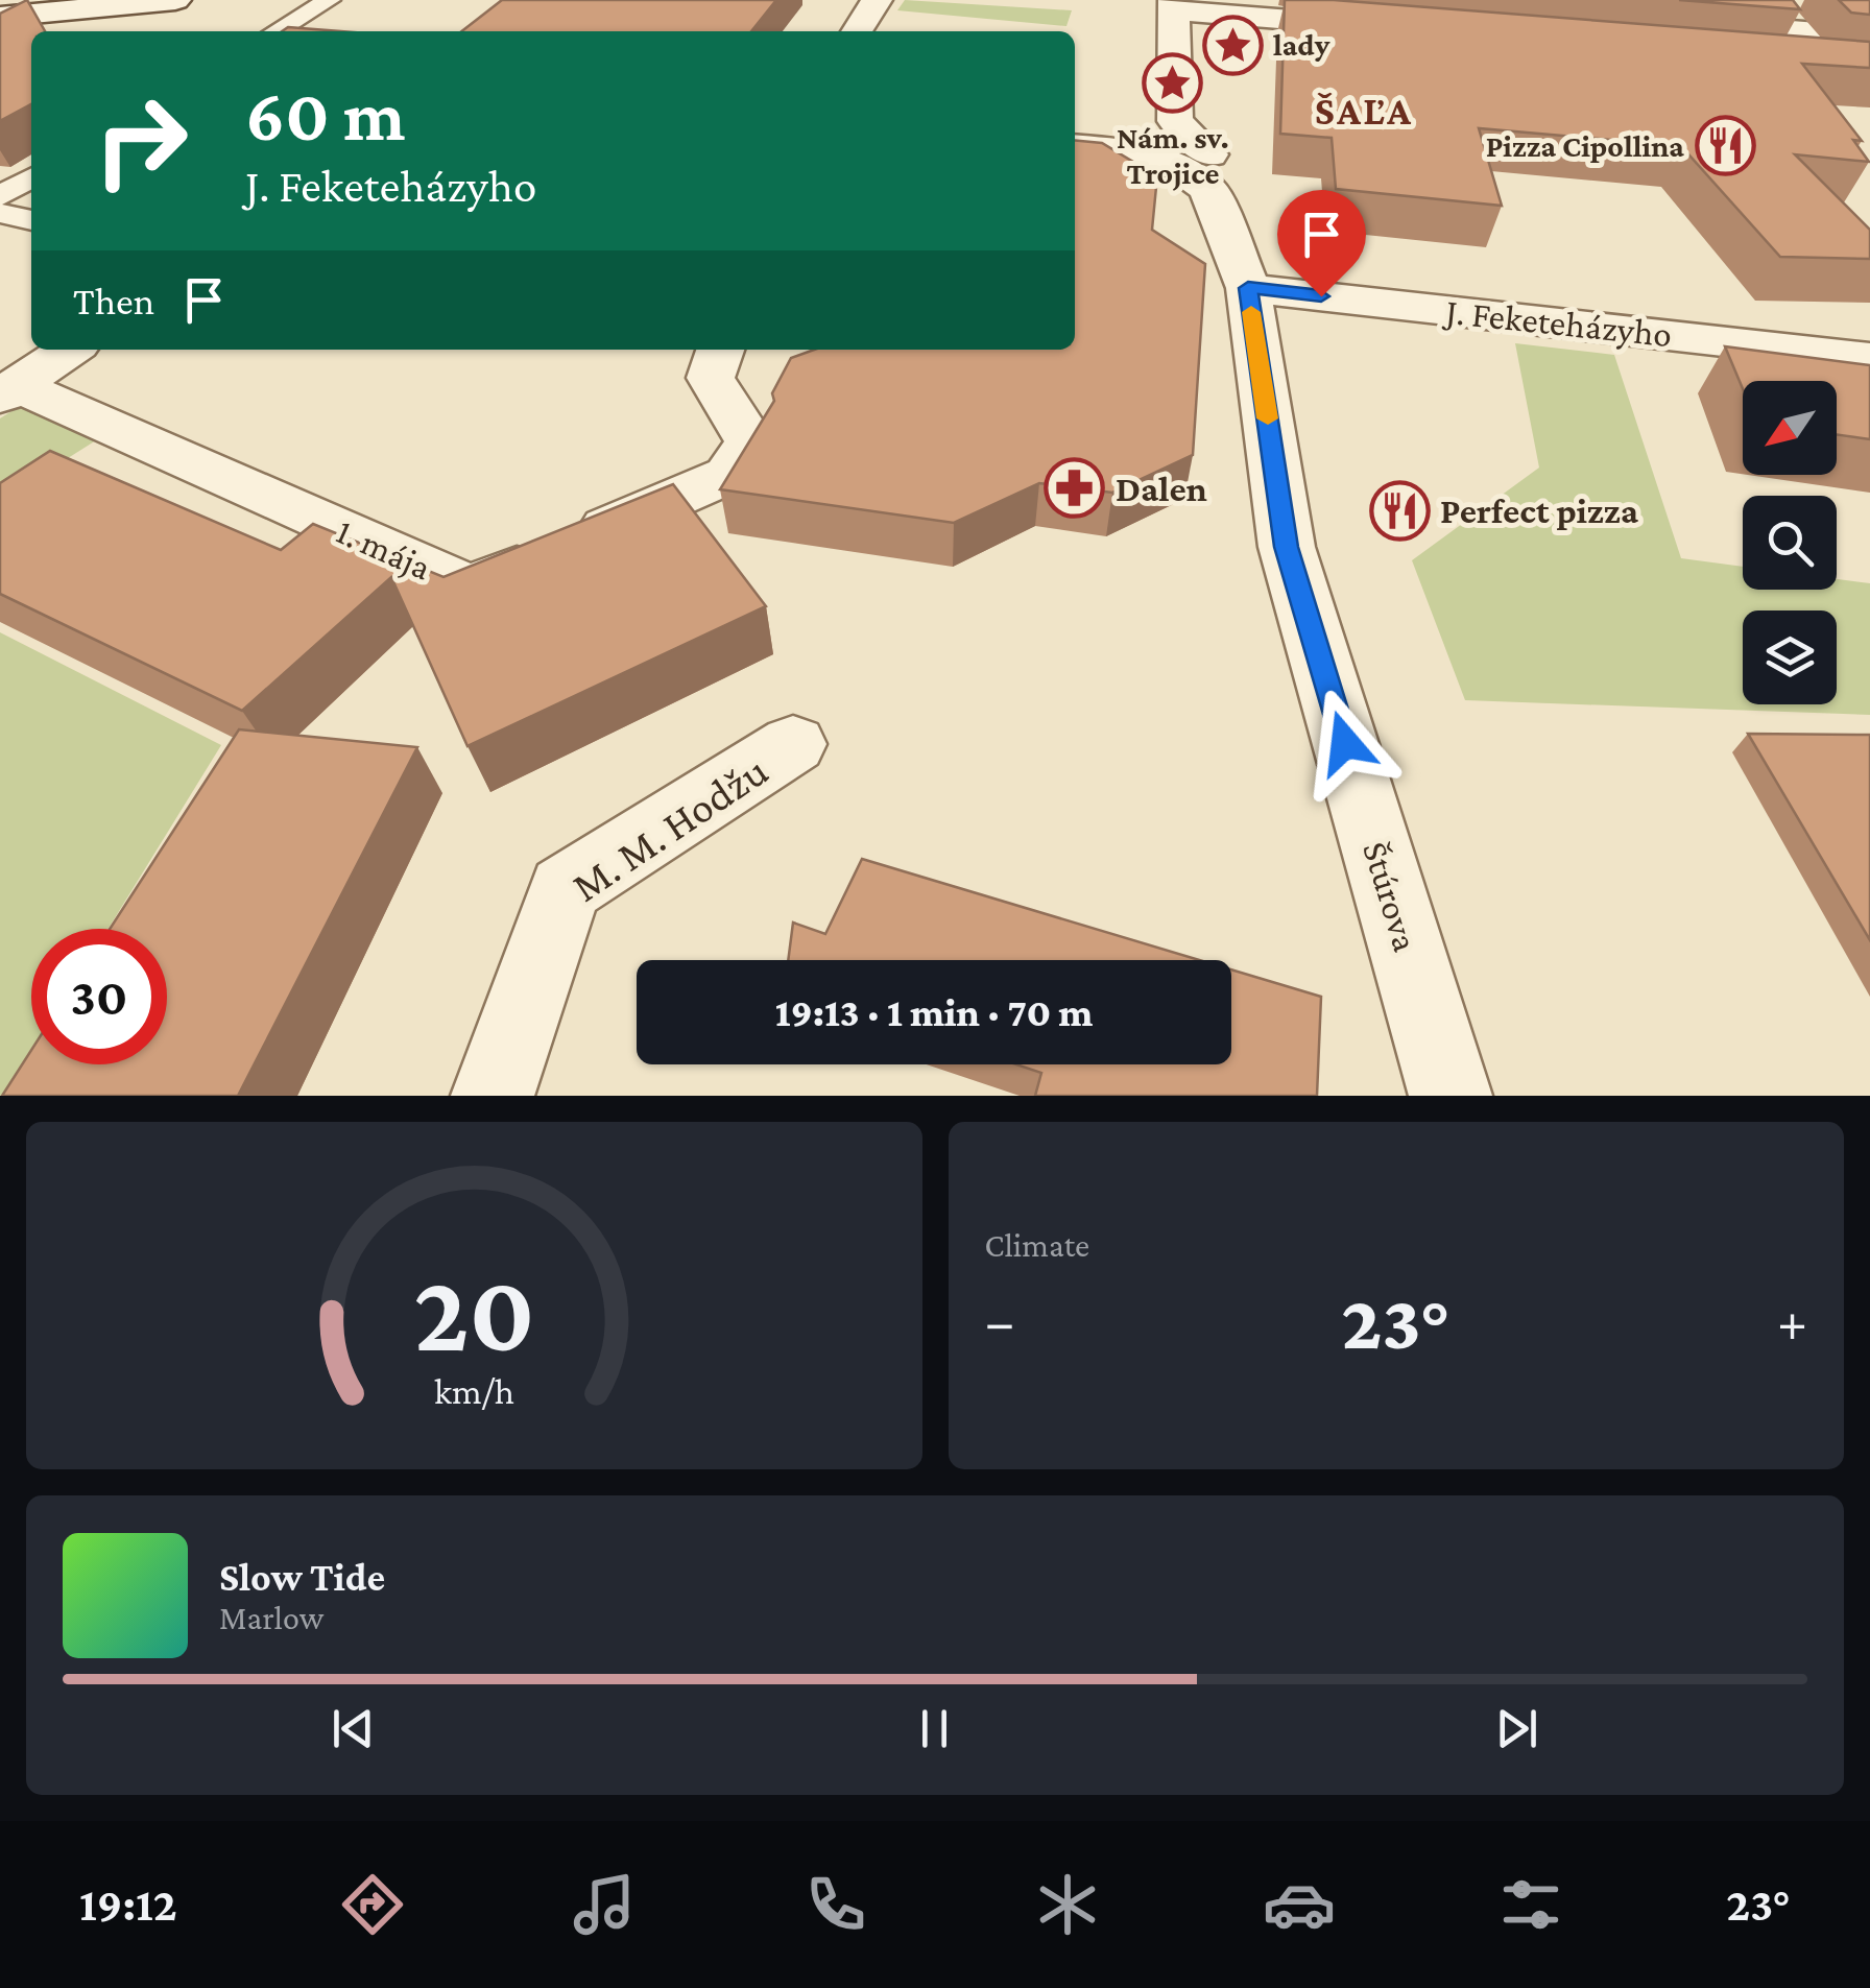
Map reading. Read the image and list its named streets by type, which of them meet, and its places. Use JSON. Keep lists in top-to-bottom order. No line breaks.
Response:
{"streets":{"street":["J. Feketeházyho","1. mája","M. M. Hodžu","Štúrova"]},"crossings":[["J. Feketeházyho","Štúrova"]],"districts":["ŠAĽA"],"places":{"place":["lady","Nám. sv. Trojice"],"restaurant":["Pizza Cipollina","Perfect pizza"],"pharmacy":["Dalen"]},"north":"bottom left","page":{"turn":["60 m","J. Feketeházyho"],"then":"Then","limit":"30","trip":"19:13 · 1 min · 70 m","tile":"Climate","heat":["−","23°","+"],"song":["Slow Tide","Marlow"],"tabs":["19:12","23°"],"gauge":["20","km/h"]}}
